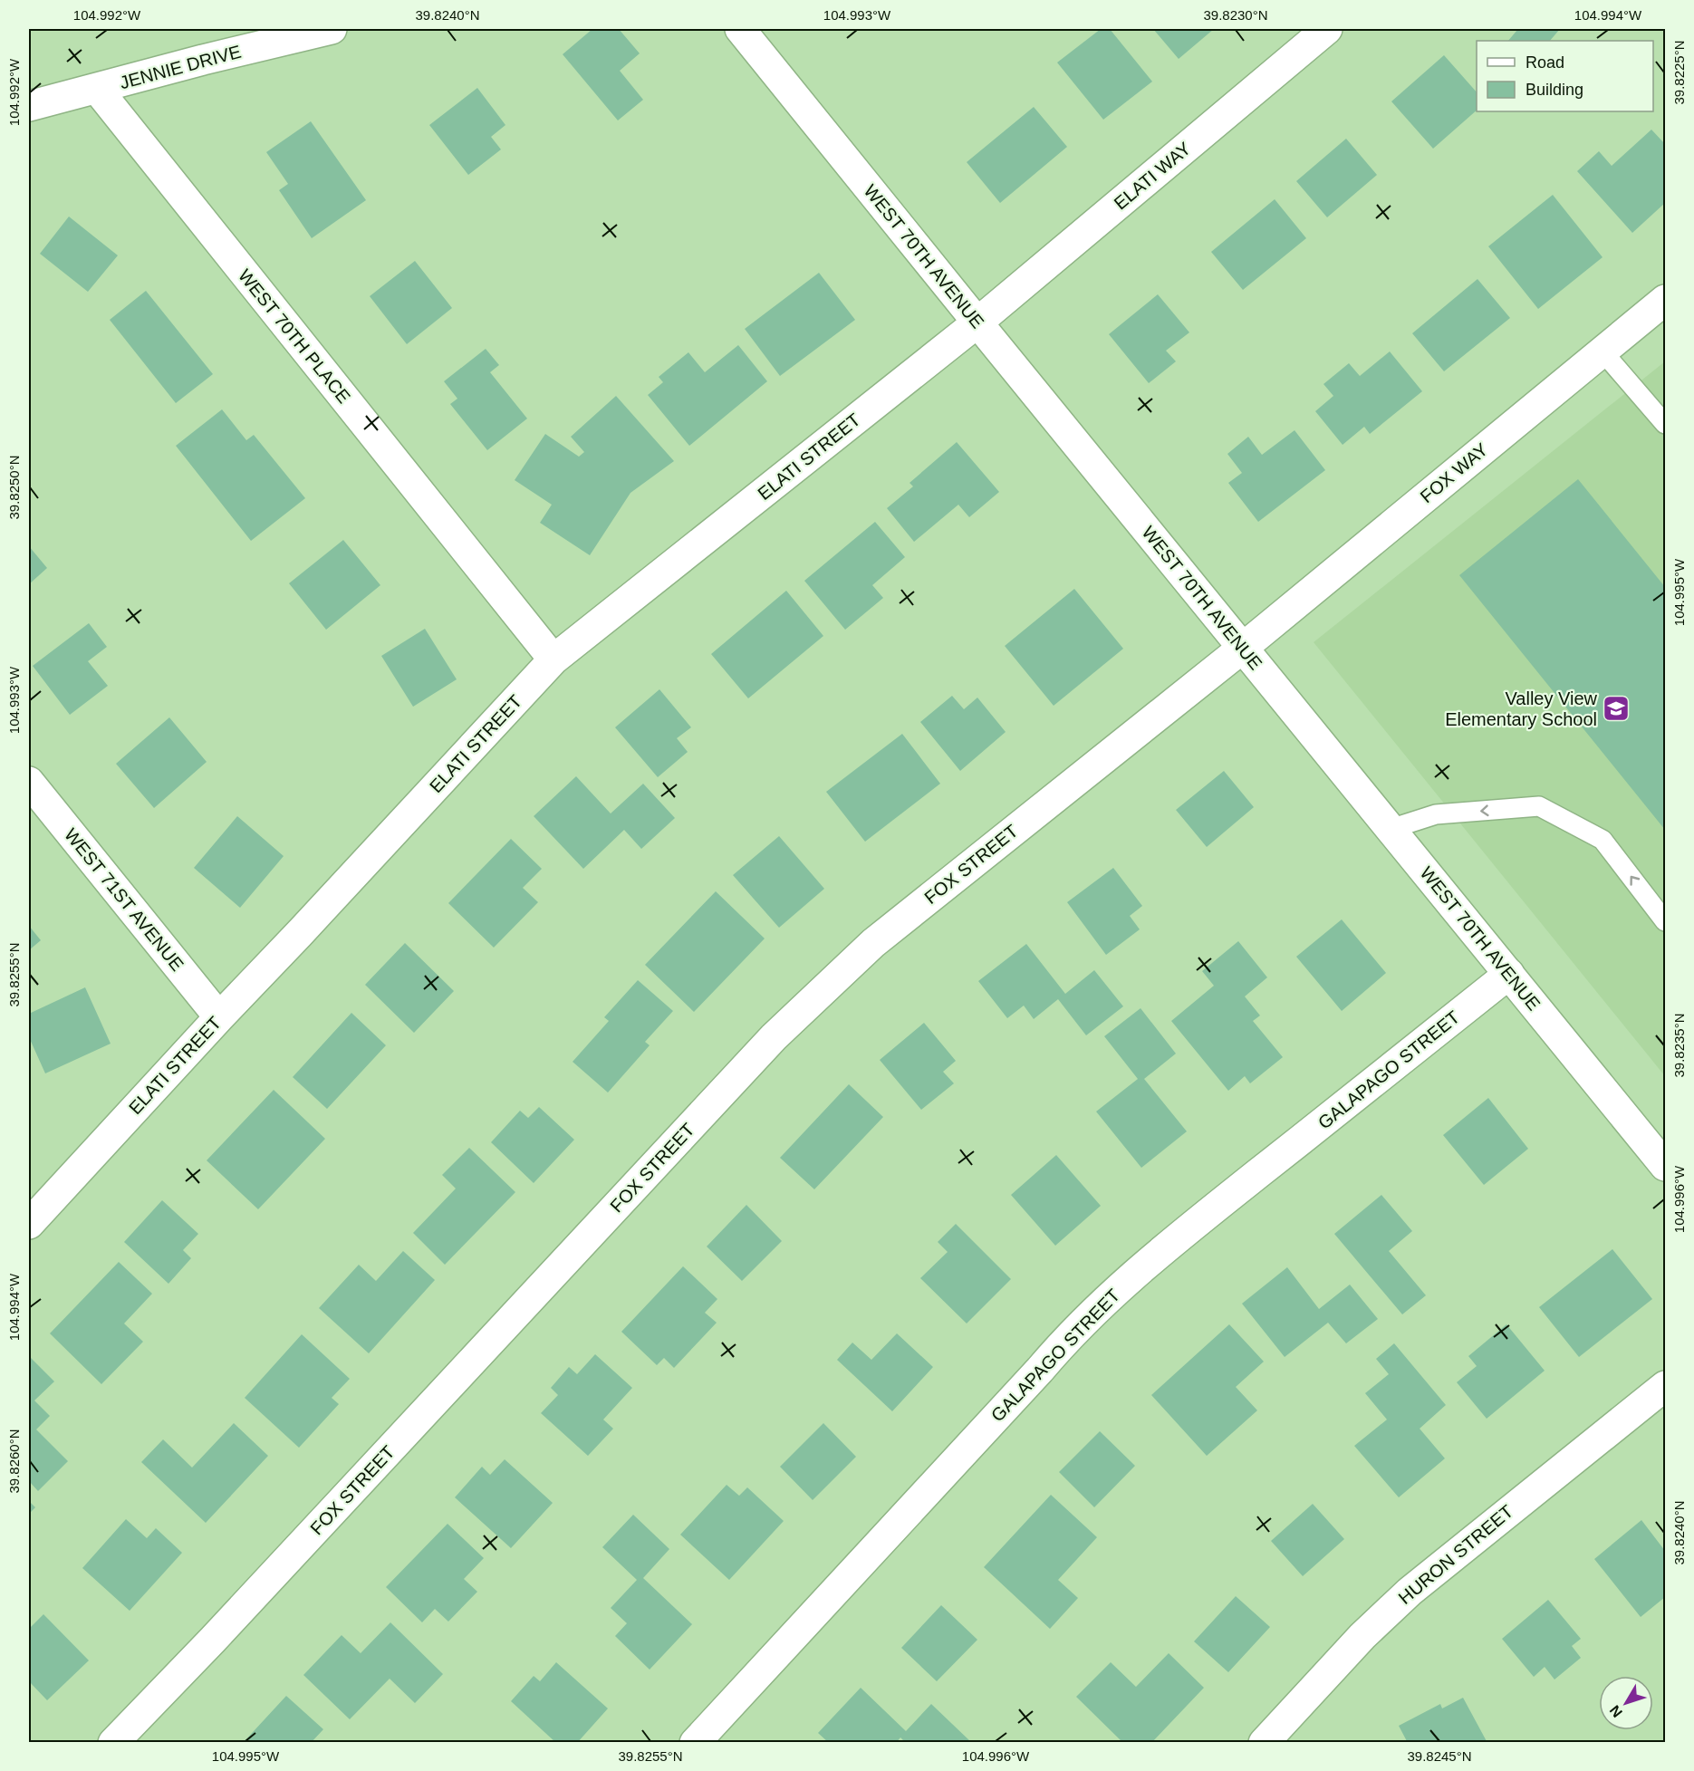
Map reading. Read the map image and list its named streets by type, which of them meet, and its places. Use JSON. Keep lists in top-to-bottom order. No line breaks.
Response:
{"streets":{"street":["JENNIE DRIVE","ELATI WAY","WEST 70TH AVENUE","WEST 70TH PLACE","ELATI STREET","FOX WAY","FOX STREET","WEST 71ST AVENUE","GALAPAGO STREET","HURON STREET"]},"crossings":[["JENNIE DRIVE","WEST 70TH PLACE"],["ELATI WAY","WEST 70TH AVENUE"],["ELATI WAY","ELATI STREET"],["WEST 70TH AVENUE","ELATI STREET"],["WEST 70TH AVENUE","FOX WAY"],["WEST 70TH AVENUE","FOX STREET"],["WEST 70TH AVENUE","GALAPAGO STREET"],["WEST 70TH PLACE","ELATI STREET"],["ELATI STREET","WEST 71ST AVENUE"],["FOX WAY","FOX STREET"]],"places":{"school or university":["Valley View Elementary School"]},"legend":["Road","Building"],"north":"bottom left","coordinates":["104.992°W","39.8240°N","104.993°W","39.8230°N","104.994°W","39.8225°N","39.8250°N","104.995°W","39.8255°N","39.8235°N","104.996°W","39.8260°N","39.8245°N"]}
